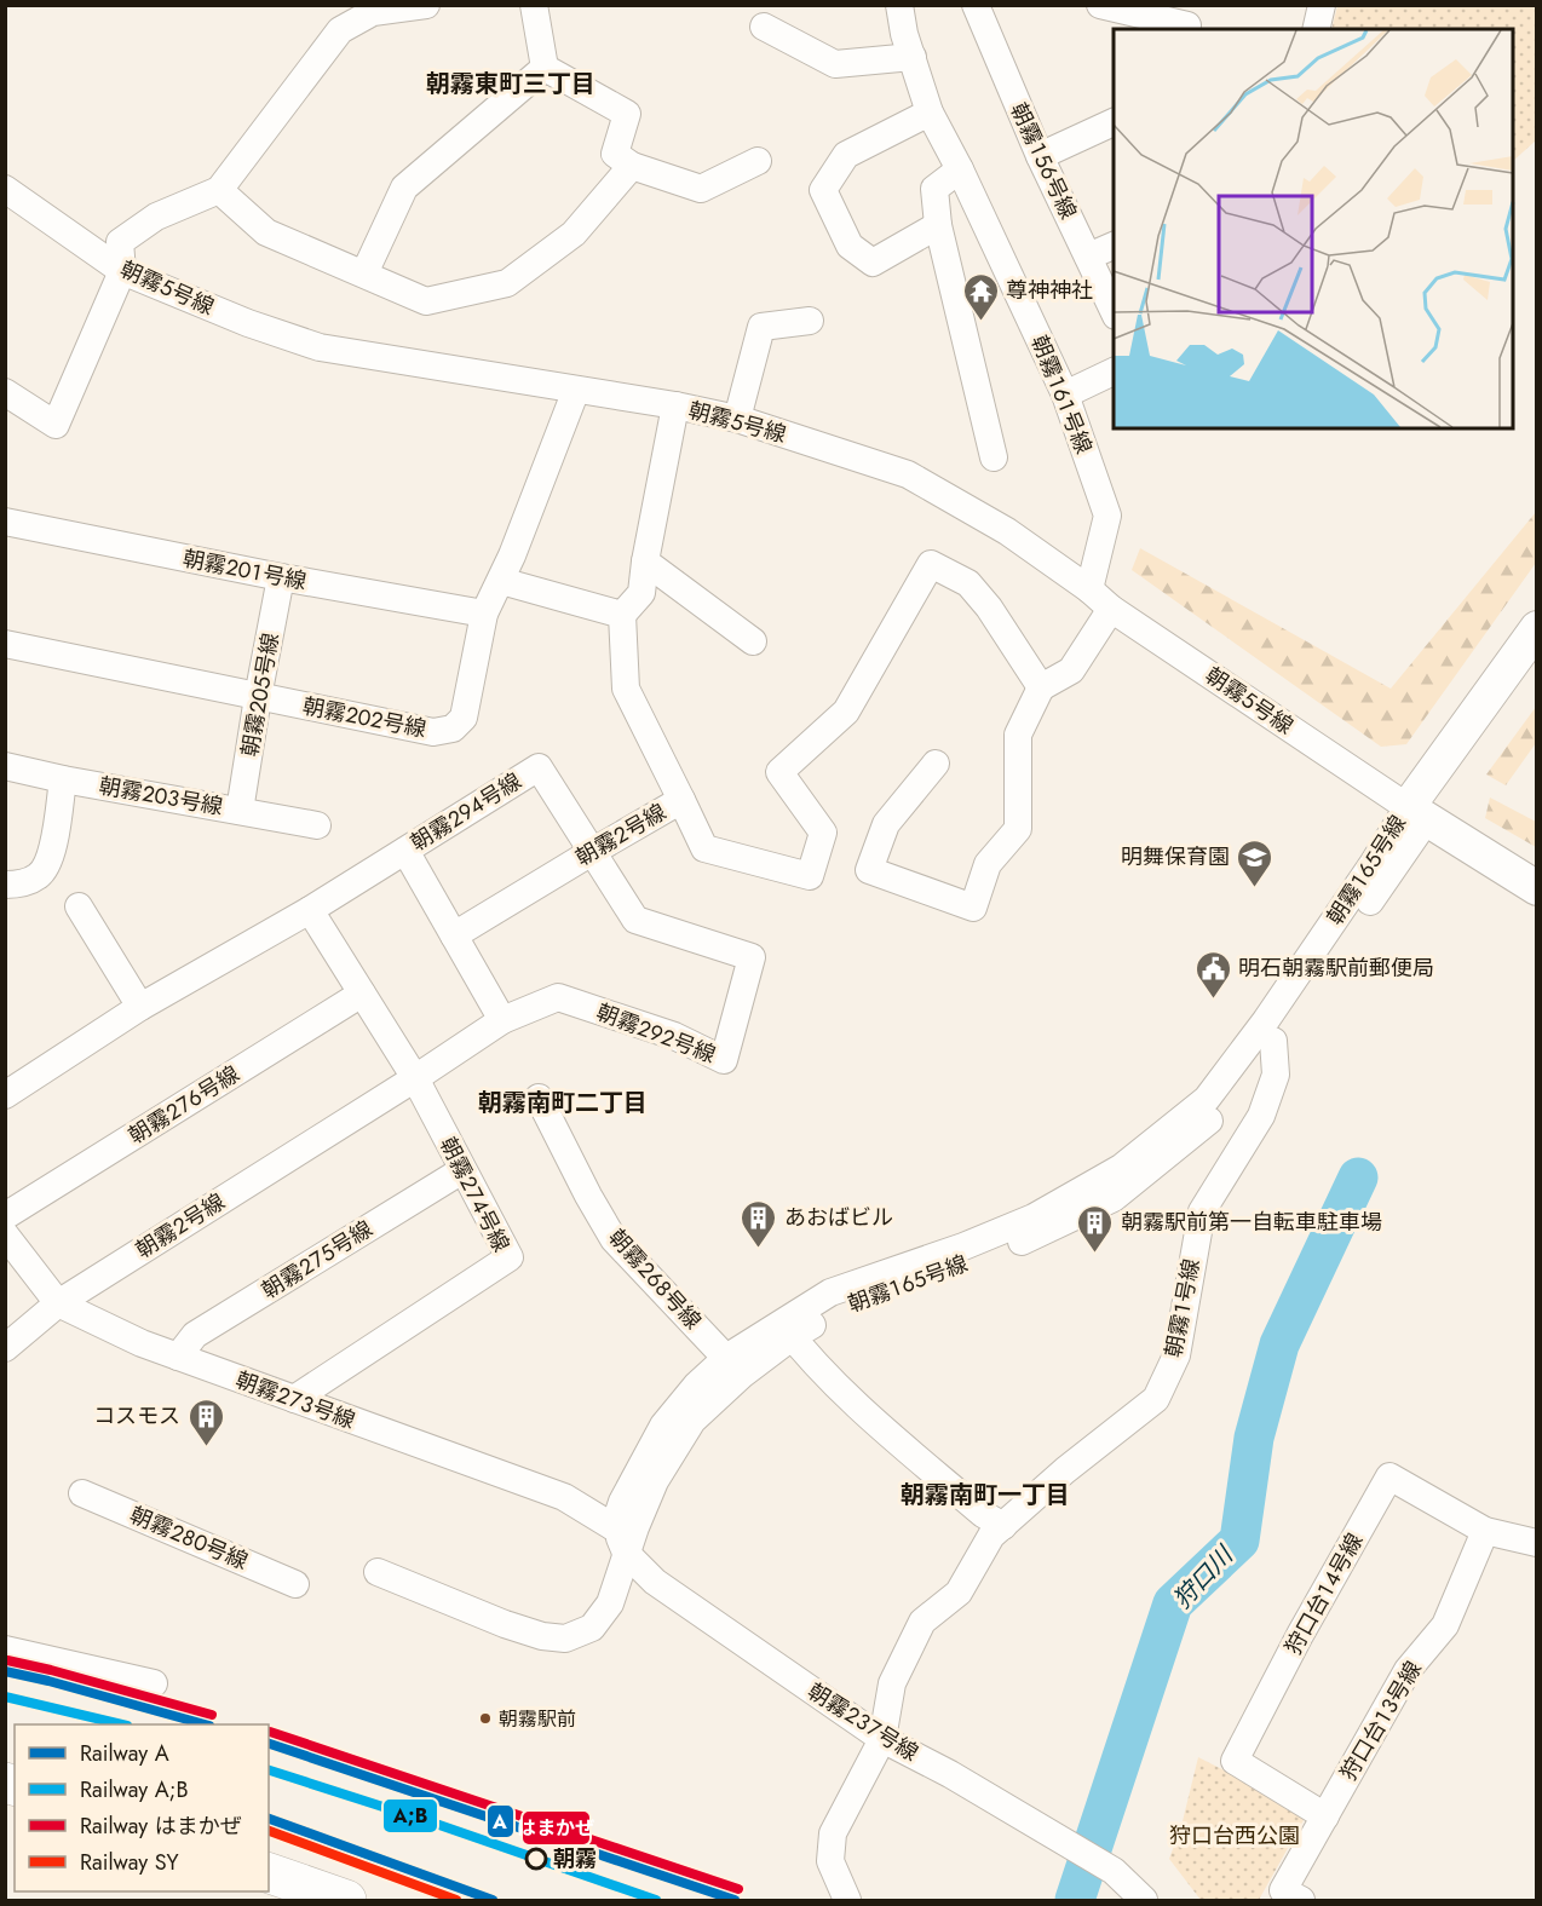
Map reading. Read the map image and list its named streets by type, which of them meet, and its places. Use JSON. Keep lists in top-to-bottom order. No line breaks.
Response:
{"streets":{"street":["朝霧１５６号線","朝霧５号線","朝霧１６１号線","朝霧２０１号線","朝霧２０５号線","朝霧２０２号線","朝霧２０３号線","朝霧２９４号線","朝霧２号線","朝霧１６５号線","朝霧２９２号線","朝霧２７６号線","朝霧２７４号線","朝霧２７５号線","朝霧２６８号線","朝霧１号線","朝霧２７３号線","朝霧２８０号線","狩口台１４号線","狩口台１３号線","朝霧２３７号線"]},"crossings":[["朝霧５号線","朝霧１６１号線"],["朝霧５号線","朝霧２０２号線"],["朝霧５号線","朝霧１６５号線"],["朝霧２０１号線","朝霧２０５号線"],["朝霧２０１号線","朝霧２０２号線"],["朝霧２０５号線","朝霧２０２号線"],["朝霧２０５号線","朝霧２０３号線"],["朝霧２９４号線","朝霧２号線"],["朝霧２９４号線","朝霧２９２号線"],["朝霧２９４号線","朝霧２７４号線"],["朝霧２号線","朝霧２９２号線"],["朝霧２号線","朝霧２７４号線"],["朝霧２号線","朝霧２７３号線"],["朝霧１６５号線","朝霧２６８号線"],["朝霧１６５号線","朝霧１号線"],["朝霧１６５号線","朝霧２７３号線"],["朝霧１６５号線","朝霧２３７号線"],["朝霧２７６号線","朝霧２７４号線"],["朝霧２７４号線","朝霧２７５号線"],["朝霧２７４号線","朝霧２７３号線"],["朝霧２７５号線","朝霧２７３号線"],["朝霧１号線","朝霧２３７号線"],["朝霧２７３号線","朝霧２３７号線"],["狩口台１４号線","狩口台１３号線"]],"districts":["朝霧東町三丁目","朝霧南町二丁目","朝霧南町一丁目"],"water":["狩口川"],"parks":["狩口台西公園"],"places":{"temple":["尊神神社"],"school or university":["明舞保育園"],"public building":["明石朝霧駅前郵便局"],"building":["あおばビル","朝霧駅前第一自転車駐車場","コスモス"],"other":["朝霧駅前","朝霧"]},"lines":["rail line はまかぜ","rail line A","rail line A;B","rail line SY"],"legend":["Railway A","Railway A;B","Railway はまかぜ","Railway SY"]}
